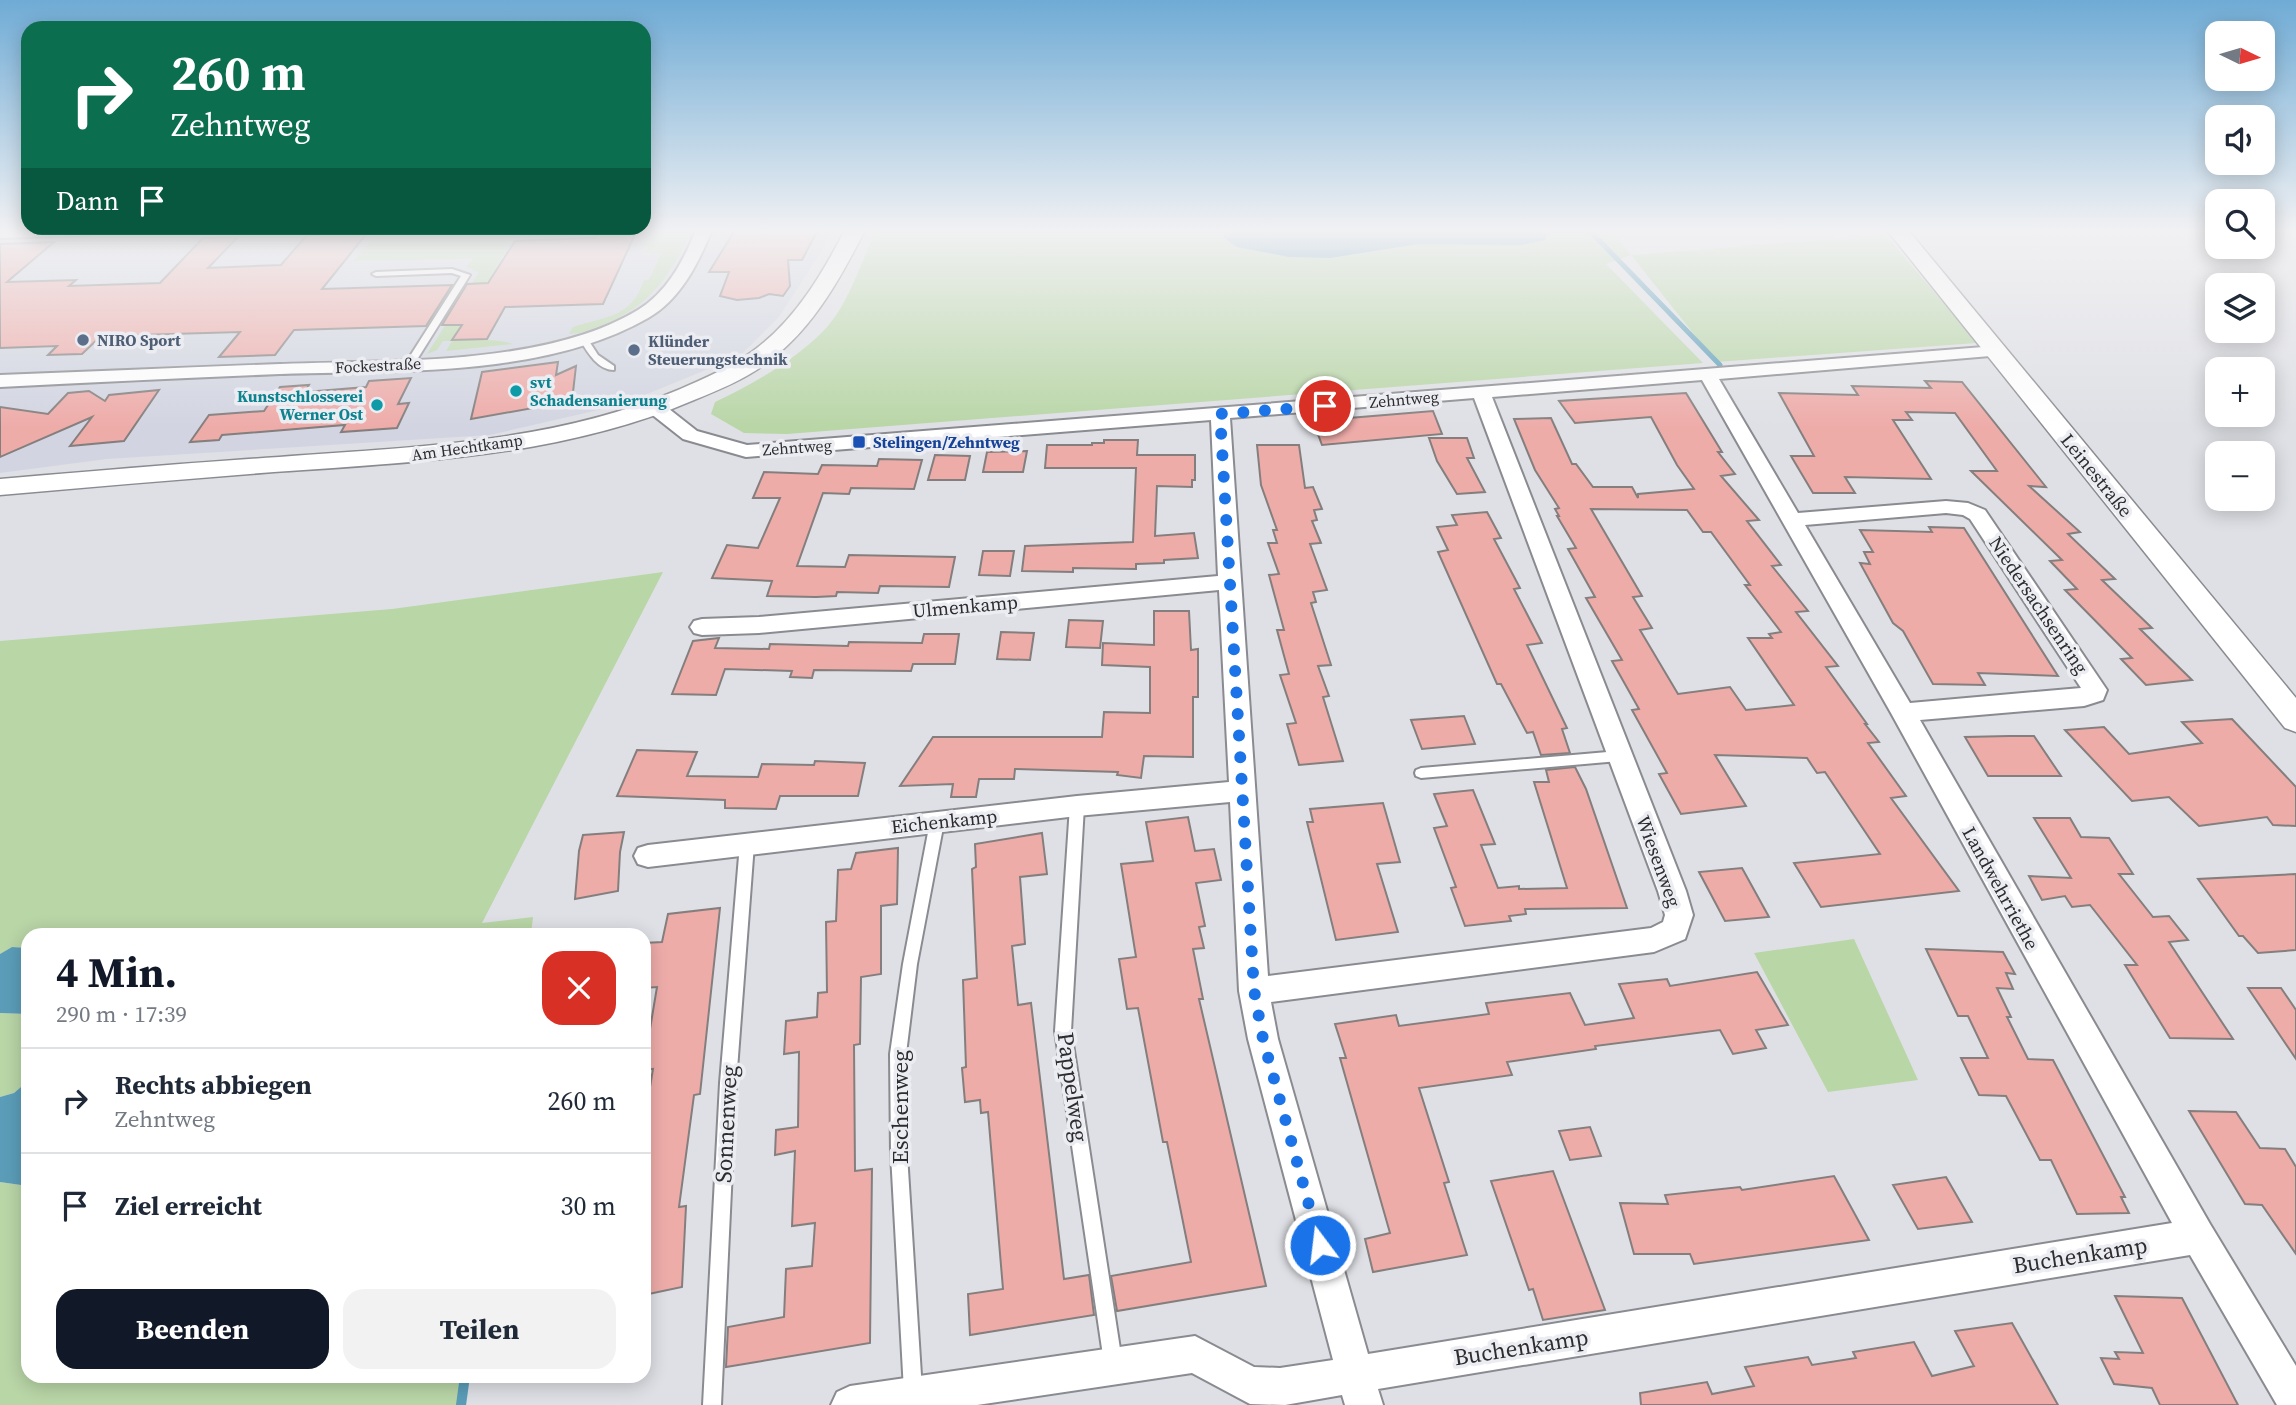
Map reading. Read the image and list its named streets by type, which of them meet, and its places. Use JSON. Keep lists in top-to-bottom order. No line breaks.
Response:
{"streets":{"street":["Fockestraße","Zehntweg","Am Hechtkamp","Leinestraße","Niedersachsenring","Ulmenkamp","Eichenkamp","Wiesenweg","Landwehrriethe","Buchenkamp"],"lane":["Pappelweg","Eschenweg","Sonnenweg"]},"crossings":[["Zehntweg","Am Hechtkamp"],["Zehntweg","Leinestraße"],["Zehntweg","Wiesenweg"],["Zehntweg","Landwehrriethe"],["Niedersachsenring","Landwehrriethe"],["Eichenkamp","Pappelweg"],["Eichenkamp","Eschenweg"],["Eichenkamp","Sonnenweg"],["Landwehrriethe","Buchenkamp"],["Pappelweg","Buchenkamp"],["Eschenweg","Buchenkamp"]],"places":{"other":["NIRO Sport","Klünder Steuerungstechnik","svt Schadensanierung","Kunstschlosserei Werner Ost"],"transit":["Stelingen/Zehntweg"]},"north":"right","page":{"map_buttons":["+","−"],"turn":["260 m","Zehntweg"],"then":"Dann","heading":["4 Min.","290 m · 17:39"],"list":[{"name":"Rechts abbiegen","note":"Zehntweg","value":"260 m"},{"name":"Ziel erreicht","value":"30 m"}],"buttons":["Beenden","Teilen"]}}
